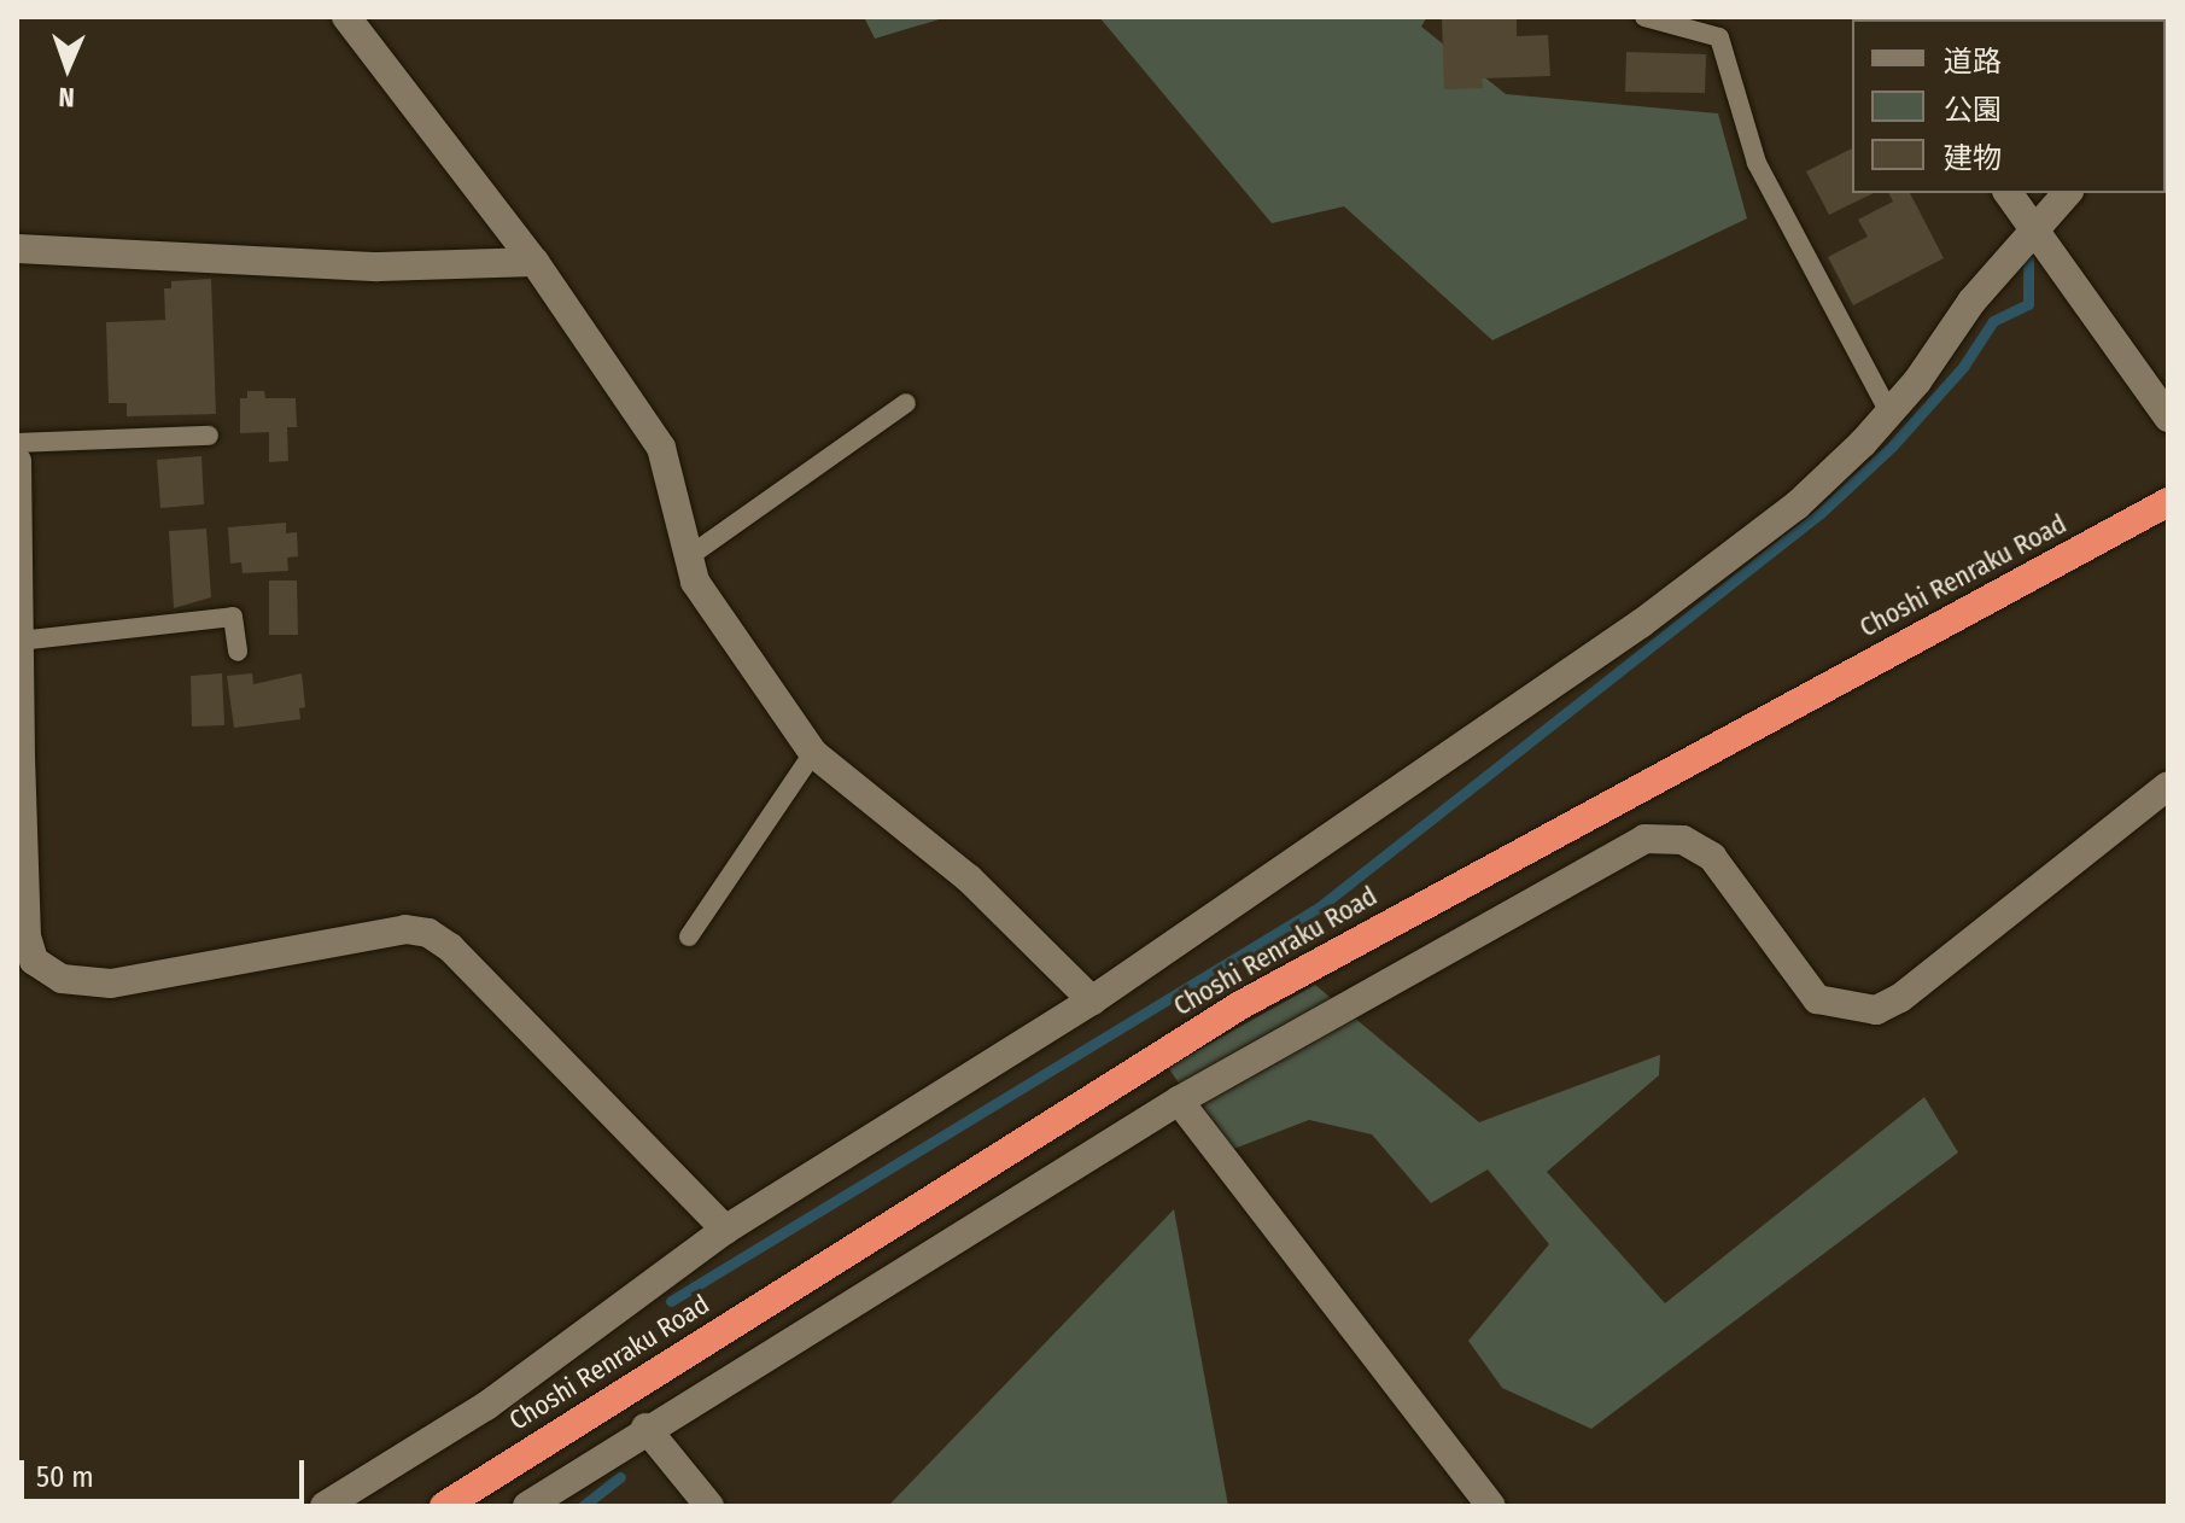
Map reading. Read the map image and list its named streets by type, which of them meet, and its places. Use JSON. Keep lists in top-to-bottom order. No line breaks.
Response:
{"streets":{"highway":["Choshi Renraku Road"]},"legend":["道路","公園","建物"],"scale_bar":"50 m","north":"bottom"}
